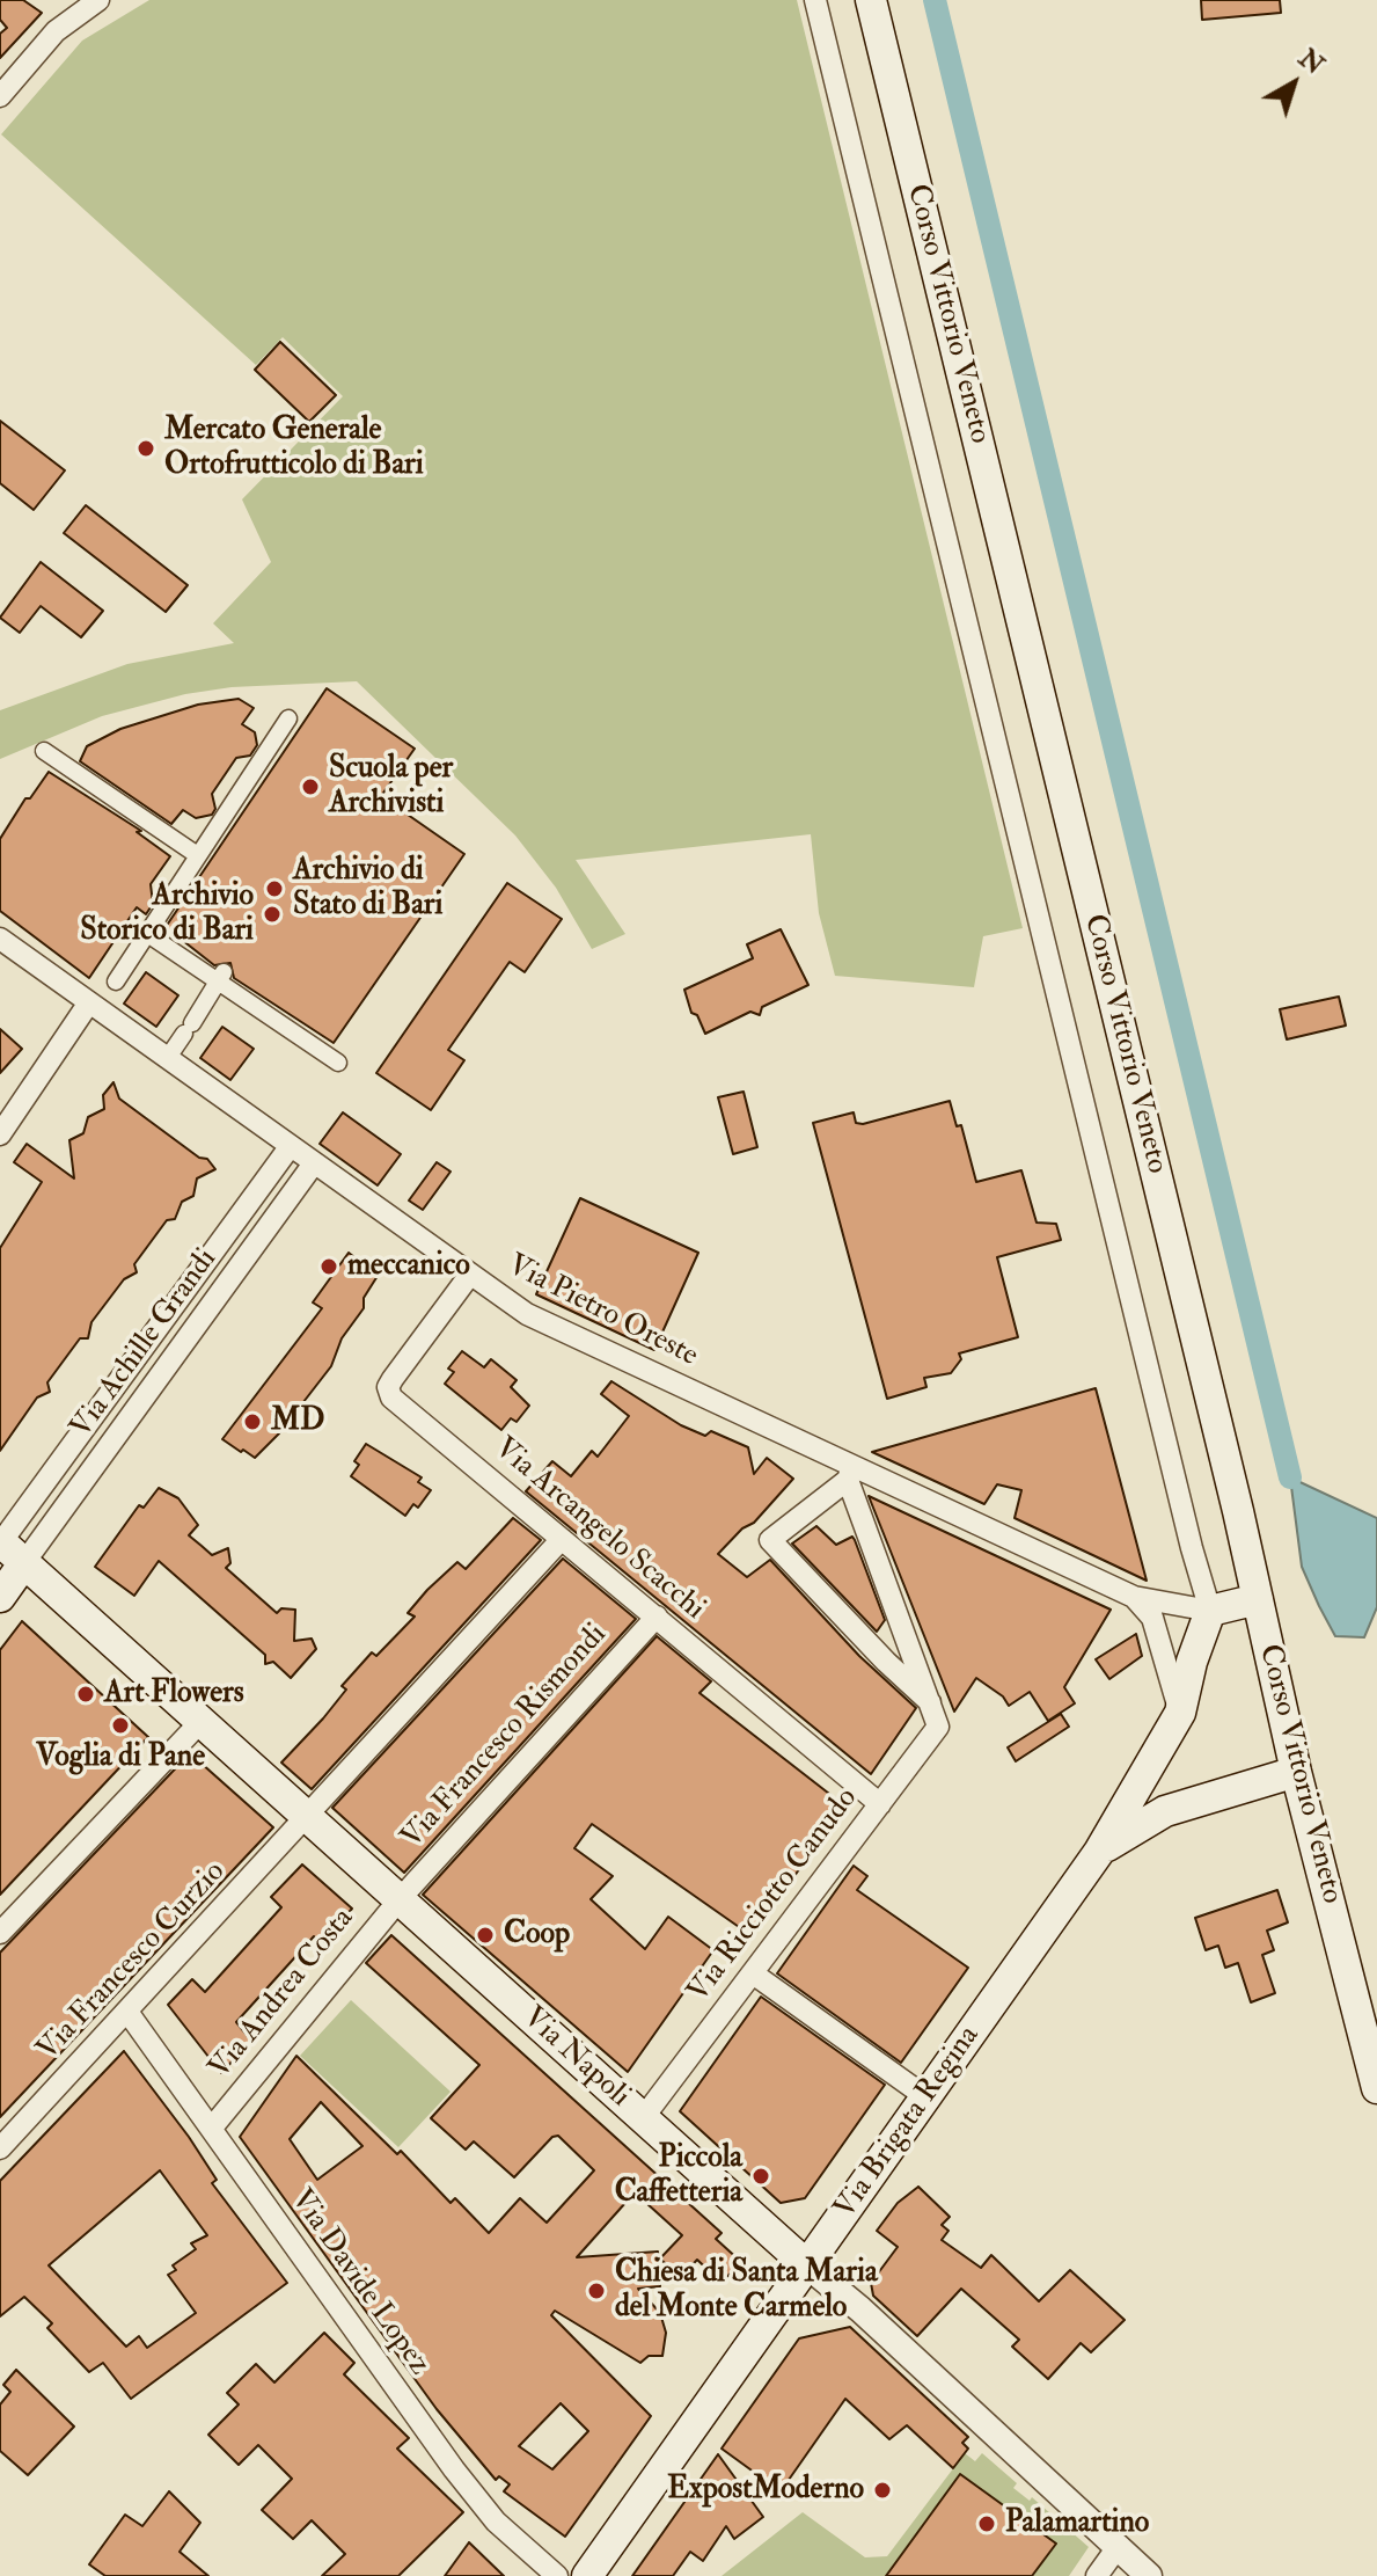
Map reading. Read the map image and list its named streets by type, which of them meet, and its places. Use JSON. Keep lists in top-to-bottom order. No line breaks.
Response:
{"streets":{"main road":["Corso Vittorio Veneto","Via Napoli","Via Brigata Regina"],"street":["Via Pietro Oreste","Via Achille Grandi","Via Arcangelo Scacchi","Via Francesco Rismondi","Via Ricciotto Canudo","Via Francesco Curzio","Via Andrea Costa","Via Davide Lopez"]},"crossings":[["Corso Vittorio Veneto","Via Pietro Oreste"],["Corso Vittorio Veneto","Via Brigata Regina"],["Via Pietro Oreste","Via Achille Grandi"],["Via Pietro Oreste","Via Arcangelo Scacchi"],["Via Pietro Oreste","Via Brigata Regina"],["Via Achille Grandi","Via Napoli"],["Via Arcangelo Scacchi","Via Francesco Rismondi"],["Via Arcangelo Scacchi","Via Ricciotto Canudo"],["Via Arcangelo Scacchi","Via Francesco Curzio"],["Via Francesco Rismondi","Via Andrea Costa"],["Via Francesco Rismondi","Via Napoli"],["Via Ricciotto Canudo","Via Napoli"],["Via Francesco Curzio","Via Napoli"],["Via Francesco Curzio","Via Davide Lopez"],["Via Andrea Costa","Via Napoli"],["Via Andrea Costa","Via Davide Lopez"],["Via Napoli","Via Brigata Regina"]],"places":["Mercato Generale Ortofrutticolo di Bari","Scuola per Archivisti","Archivio di Stato di Bari","Archivio Storico di Bari","meccanico","MD","Art Flowers","Voglia di Pane","Coop","Piccola Caffetteria","Chiesa di Santa Maria del Monte Carmelo","ExpostModerno","Palamartino"],"north":"top right"}
